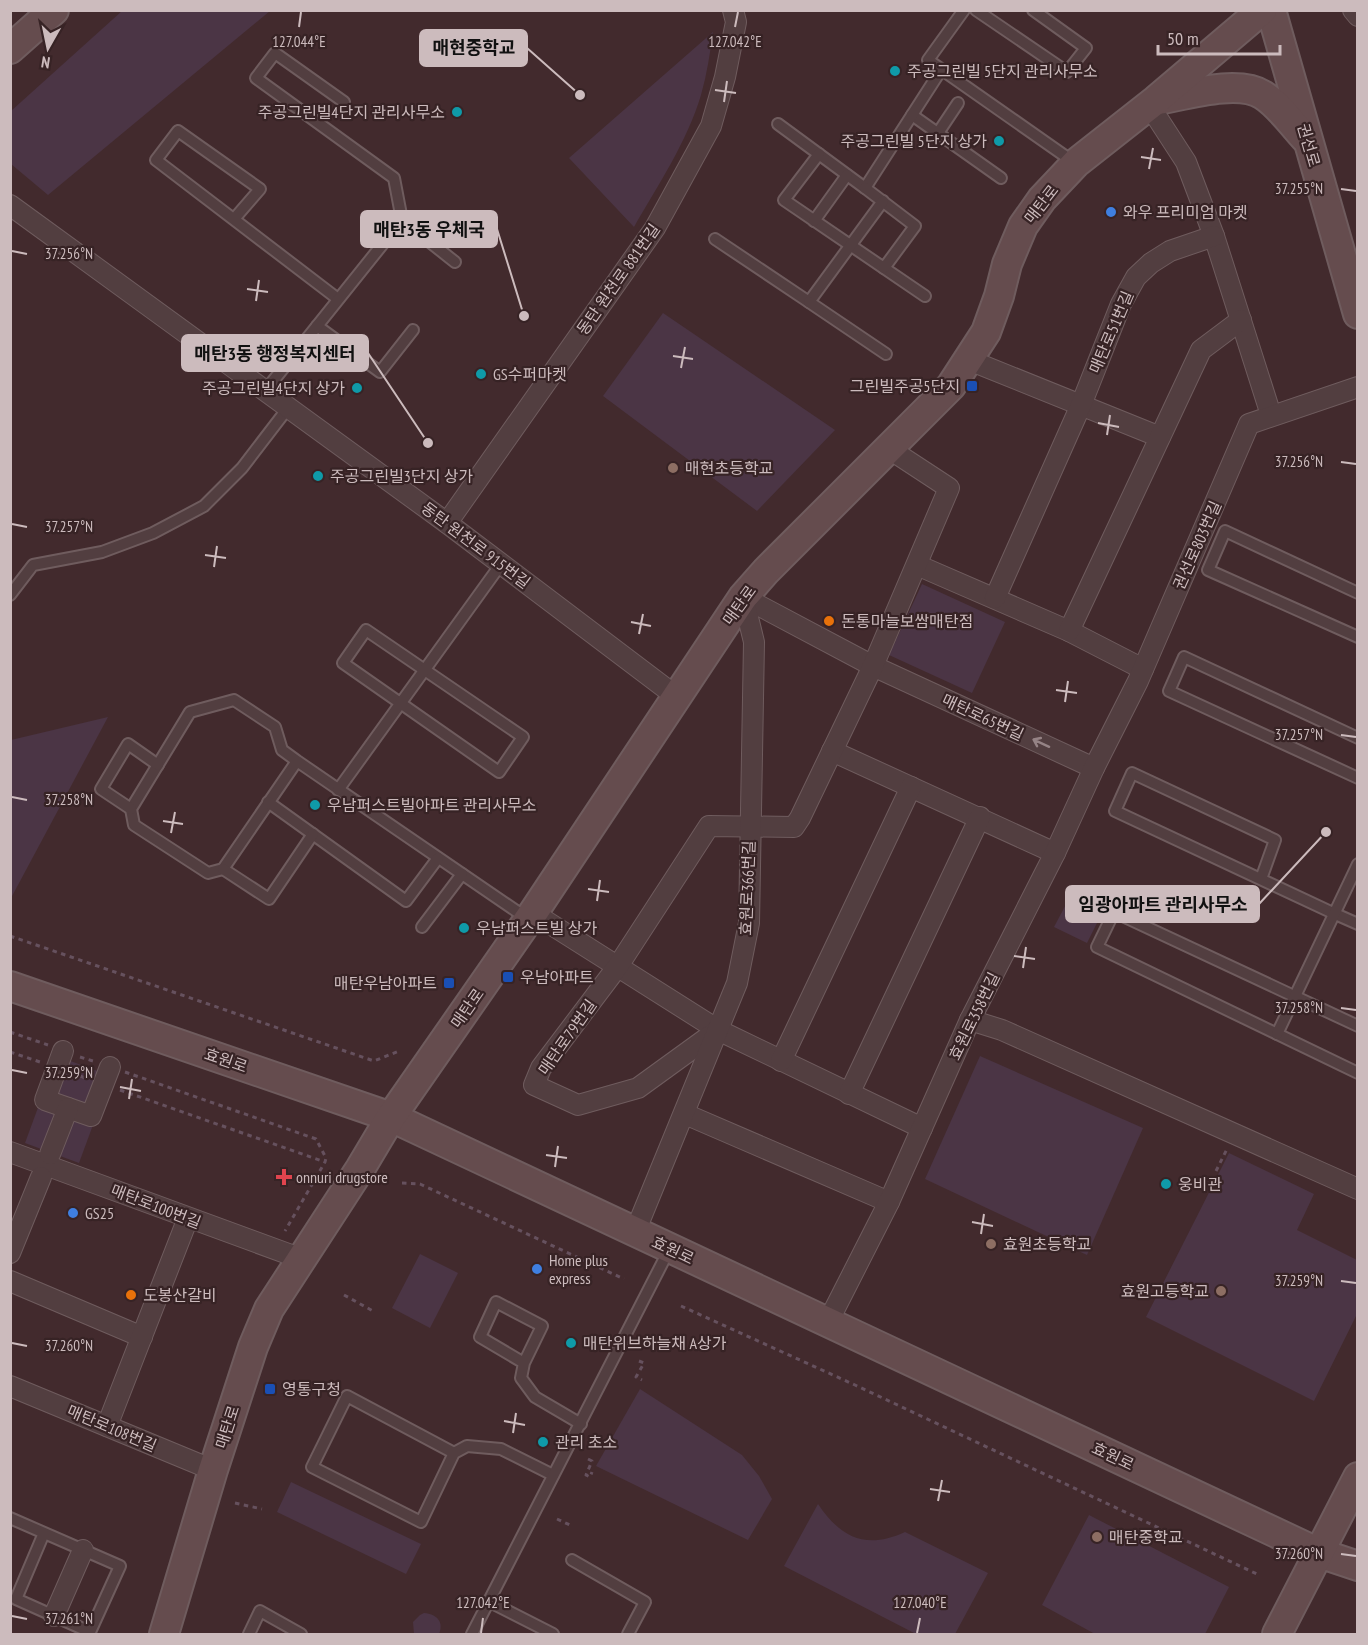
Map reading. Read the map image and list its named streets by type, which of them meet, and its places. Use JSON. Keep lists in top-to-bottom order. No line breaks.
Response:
{"streets":{"street":["권선로","매탄로","동탄 원천로 881번길","매탄로51번길","동탄 원천로 915번길","권선로803번길","매탄로65번길","효원로366번길","효원로358번길","매탄로79번길","효원로","매탄로100번길","매탄로108번길"]},"crossings":[["매탄로","동탄 원천로 915번길"],["매탄로","매탄로65번길"],["매탄로","효원로366번길"],["매탄로","효원로"],["매탄로","매탄로100번길"],["매탄로","매탄로108번길"],["동탄 원천로 881번길","동탄 원천로 915번길"],["권선로803번길","매탄로65번길"],["권선로803번길","효원로358번길"],["매탄로65번길","효원로366번길"],["매탄로65번길","효원로358번길"],["효원로366번길","매탄로79번길"],["효원로366번길","효원로"],["효원로358번길","효원로"]],"places":{"other":["주공그린빌 5단지 관리사무소","매현중학교","주공그린빌4단지 관리사무소","주공그린빌 5단지 상가","와우 프리미엄 마켓","매탄3동 우체국","GS수퍼마켓","주공그린빌4단지 상가","매탄3동 행정복지센터","매현초등학교","주공그린빌3단지 상가","돈통마늘보쌈매탄점","우남퍼스트빌아파트 관리사무소","임광아파트 관리사무소","우남퍼스트빌 상가","웅비관","GS25","효원초등학교","Home plus express","효원고등학교","도봉산갈비","매탄위브하늘채 A상가","관리 초소","매탄중학교"],"transit":["그린빌주공5단지","우남아파트","매탄우남아파트","영통구청"],"health":["onnuri drugstore"]},"scale_bar":"50 m","north":"bottom","coordinates":["127.044°E","127.042°E","37.255°N","37.256°N","37.257°N","37.258°N","37.259°N","37.260°N","127.040°E","37.261°N"]}
